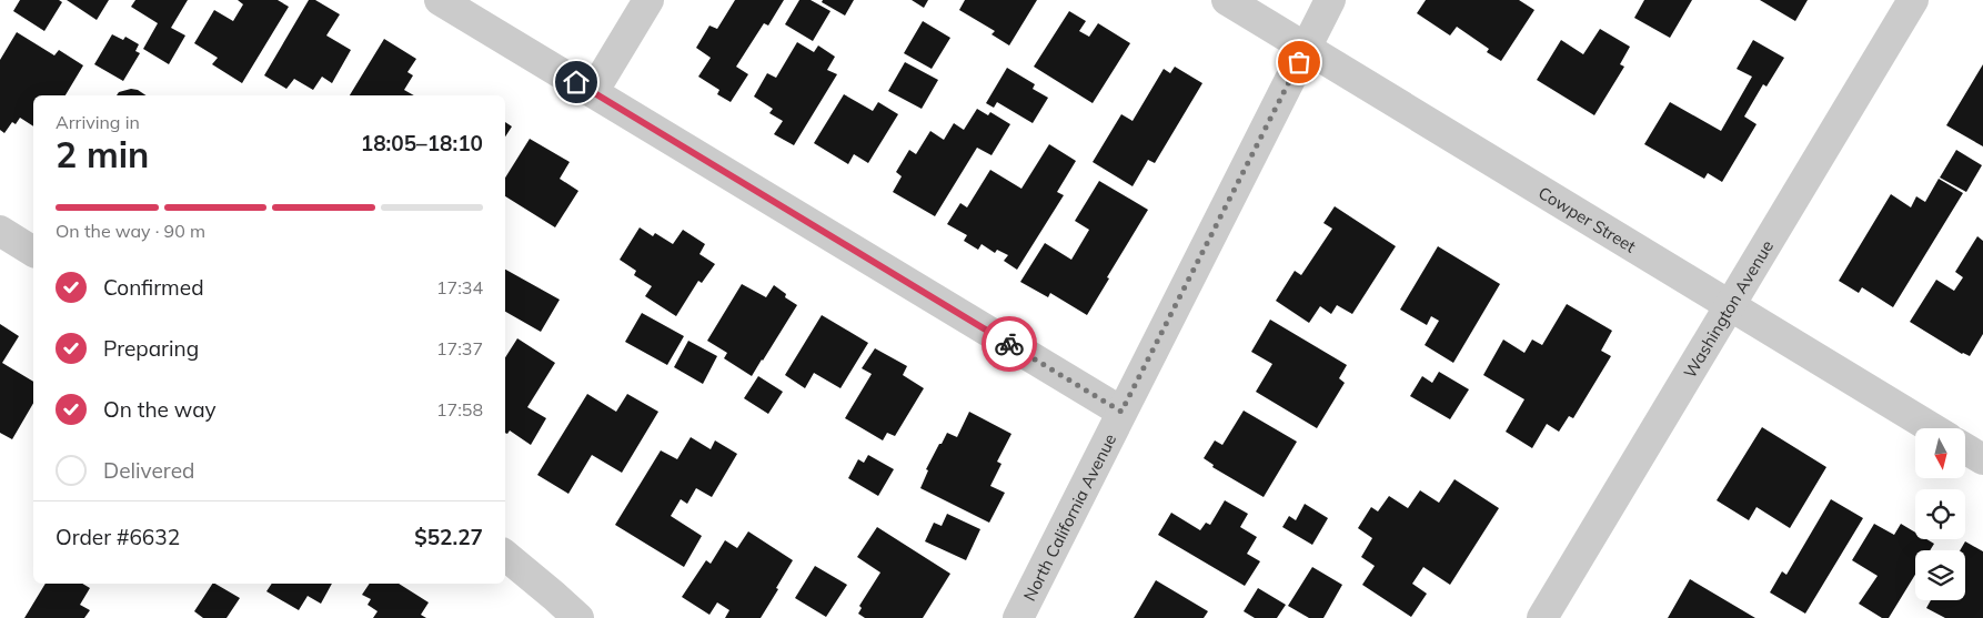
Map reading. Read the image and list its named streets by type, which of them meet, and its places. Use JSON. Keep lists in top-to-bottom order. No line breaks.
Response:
{"streets":{"street":["Cowper Street","Washington Avenue","North California Avenue"]},"crossings":[["Cowper Street","Washington Avenue"],["Cowper Street","North California Avenue"]],"north":"bottom","page":{"heading":["2 min","Arriving in","18:05–18:10"],"panel":["Order #6632","$52.27"],"bar":"On the way · 90 m","list":[["Confirmed","17:34"],["Preparing","17:37"],["On the way","17:58"],"Delivered"]}}
